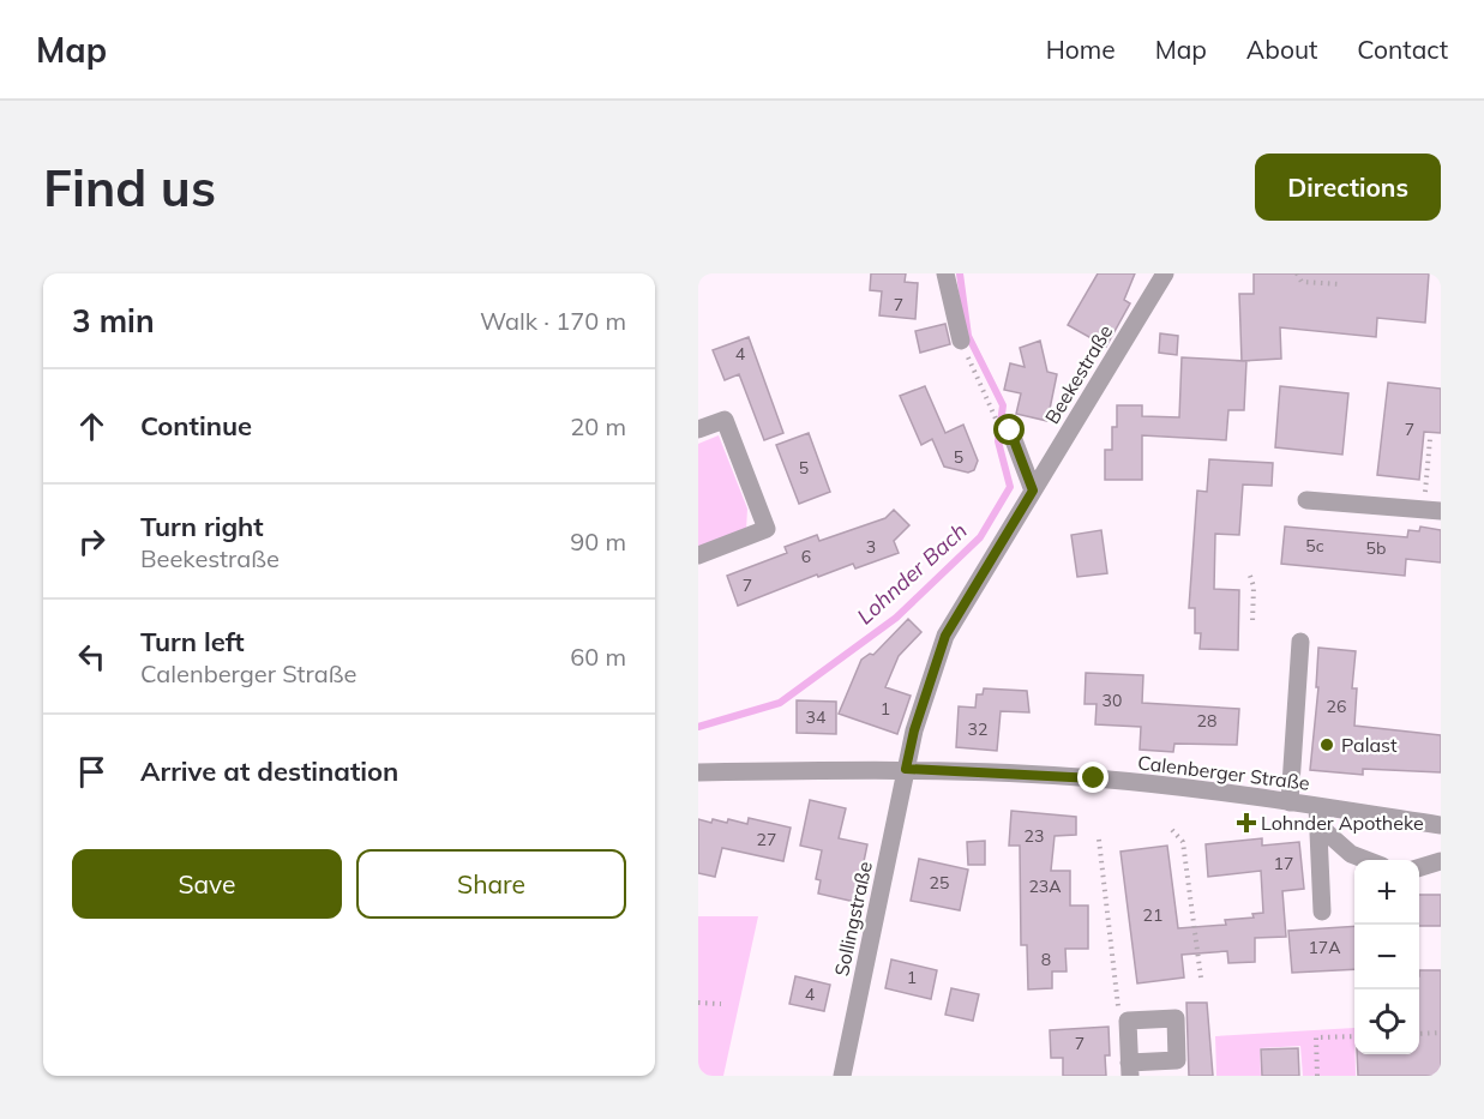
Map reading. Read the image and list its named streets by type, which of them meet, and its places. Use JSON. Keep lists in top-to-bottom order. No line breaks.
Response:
{"streets":{"street":["Beekestraße","Calenberger Straße","Sollingstraße"]},"crossings":[["Beekestraße","Calenberger Straße"],["Beekestraße","Sollingstraße"],["Calenberger Straße","Sollingstraße"]],"water":["Lohnder Bach"],"places":{"other":["Palast"],"health":["Lohnder Apotheke"]},"house_numbers":["7","4","7","5","5","5c","3","5b","6","7","30","26","1","34","28","32","23","27","17","25","23A","21","17A","8","1","4","7"],"page":{"header":"Map","nav":["Home","Map","About","Contact"],"buttons":["Directions",["Save","Share"]],"title":"Find us","heading":["3 min","Walk · 170 m"],"list":[["Continue","20 m"],["Turn right","Beekestraße","90 m"],["Turn left","Calenberger Straße","60 m"],"Arrive at destination"],"map_buttons":["+","−"]}}
